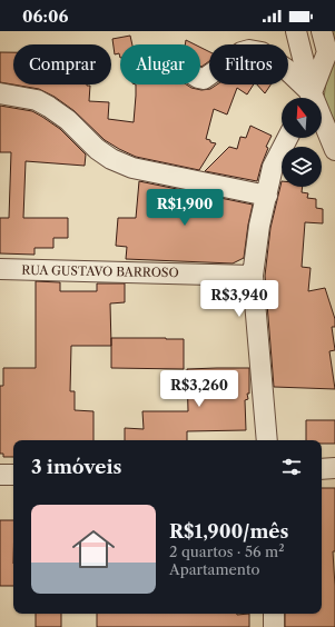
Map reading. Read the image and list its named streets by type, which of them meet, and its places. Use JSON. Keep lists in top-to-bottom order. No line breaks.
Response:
{"streets":{"street":["RUA GUSTAVO BARROSO"]},"north":"top","page":{"status":"06:06","chip":["Comprar","Alugar","Filtros"],"price":["R$1,900","R$3,940","R$3,260"],"heading":"3 imóveis","list":[{"name":"R$1,900/mês","note":"2 quartos · 56 m² · Apartamento"}]}}
